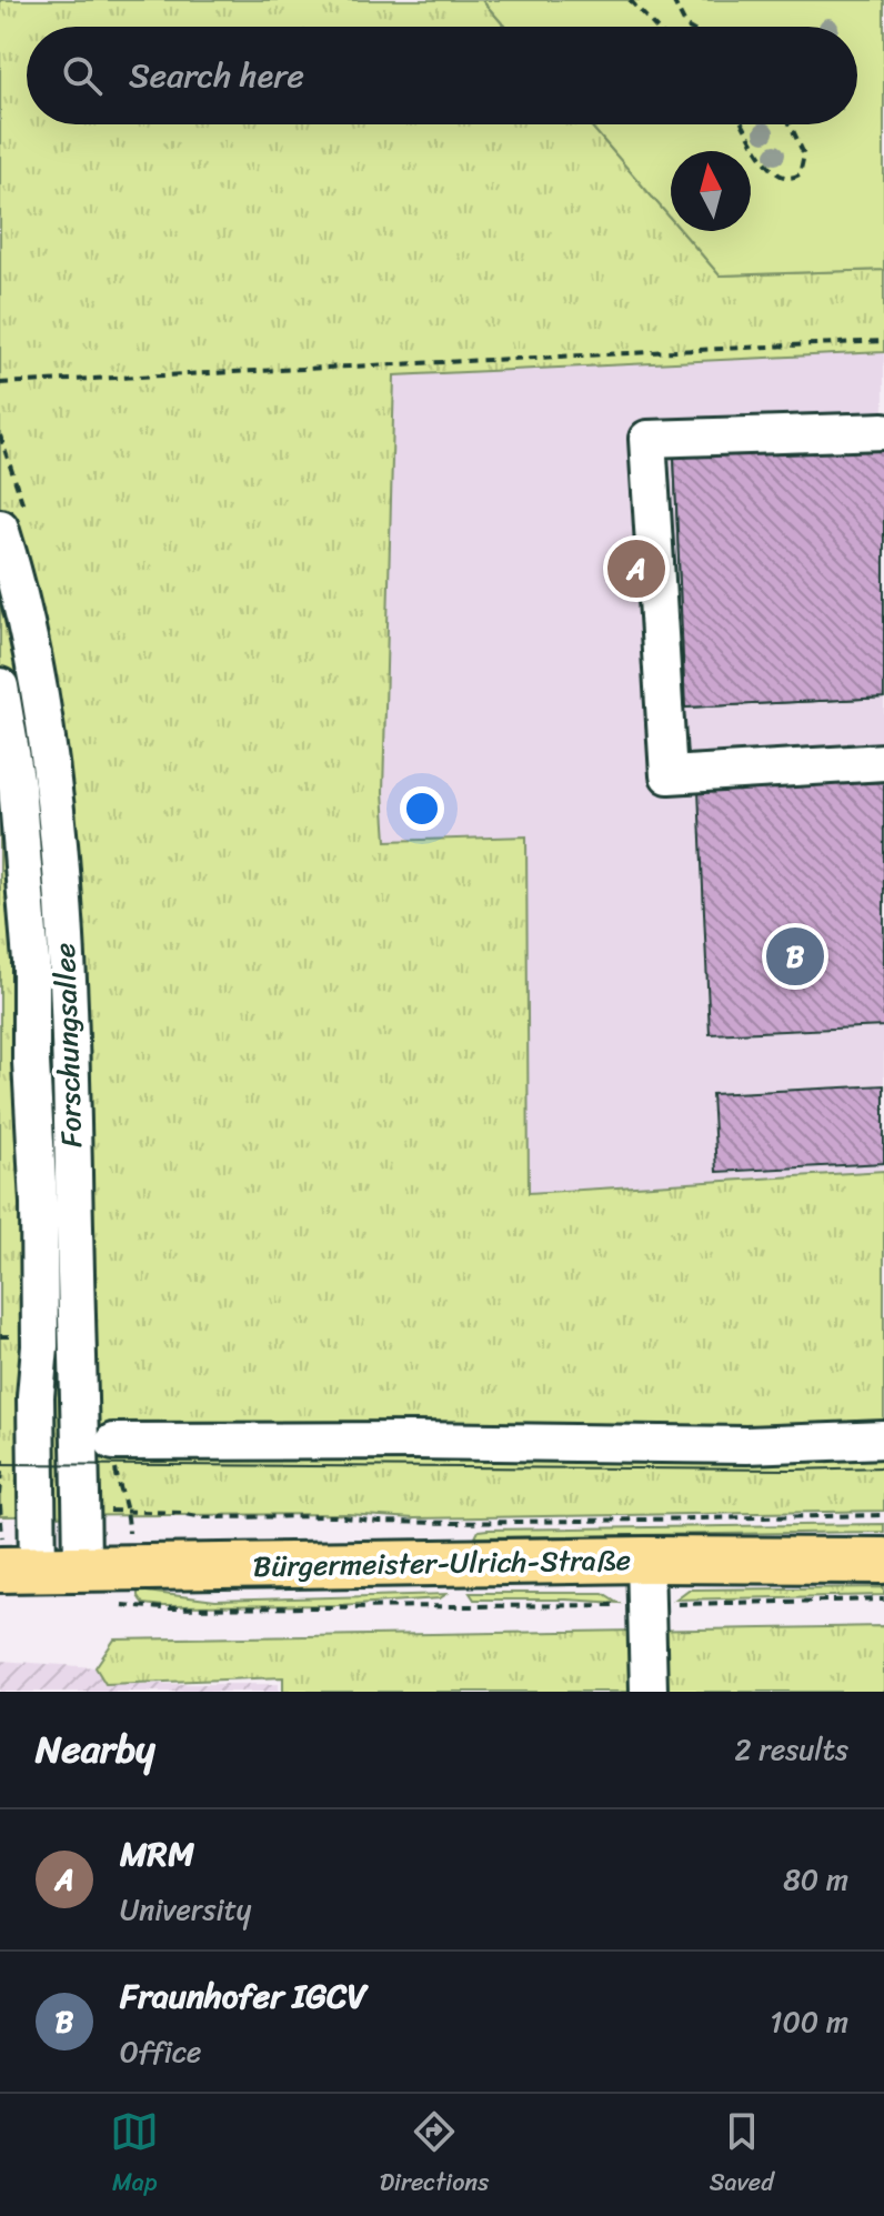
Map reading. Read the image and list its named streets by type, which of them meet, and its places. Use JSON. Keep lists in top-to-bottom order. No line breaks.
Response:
{"streets":{"main road":["Bürgermeister-Ulrich-Straße"],"street":["Forschungsallee"]},"crossings":[["Forschungsallee","Bürgermeister-Ulrich-Straße"]],"north":"top","page":{"search":"Search here","pins":["A","B"],"heading":["Nearby","2 results"],"list":[{"mark":"A","name":"MRM","note":"University","value":"80 m"},{"mark":"B","name":"Fraunhofer IGCV","note":"Office","value":"100 m"}],"nav":["Map","Directions","Saved"]}}
